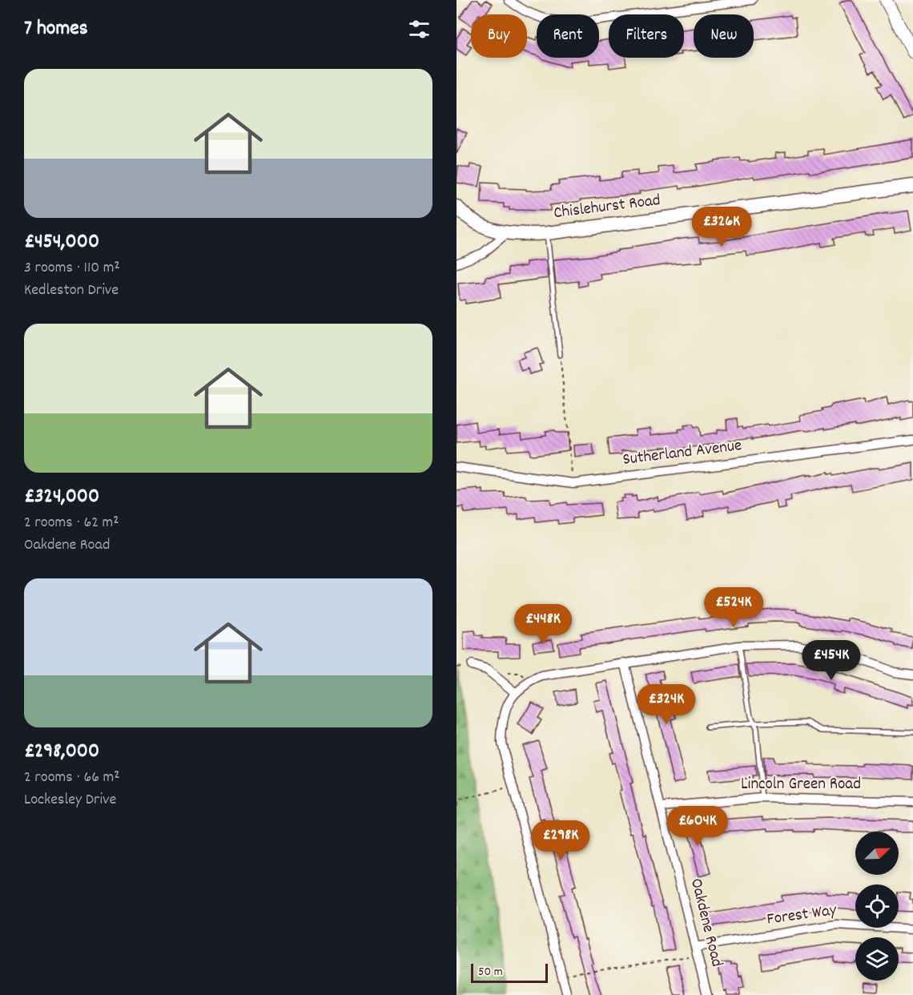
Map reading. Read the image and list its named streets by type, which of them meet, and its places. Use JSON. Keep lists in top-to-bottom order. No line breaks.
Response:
{"streets":{"main road":["Chislehurst Road"],"street":["Sutherland Avenue","Lincoln Green Road","Forest Way","Oakdene Road"]},"crossings":[["Lincoln Green Road","Oakdene Road"],["Forest Way","Oakdene Road"]],"scale_bar":"50 m","north":"top right","page":{"heading":"7 homes","chip":["Buy","Rent","Filters","New"],"list":[{"name":"£454,000","note":"3 rooms · 110 m² · Kedleston Drive"},{"name":"£324,000","note":"2 rooms · 62 m² · Oakdene Road"},{"name":"£298,000","note":"2 rooms · 66 m² · Lockesley Drive"}],"price":["£326K","£524K","£448K","£454K","£324K","£604K","£298K"],"scale":"50 m"}}
